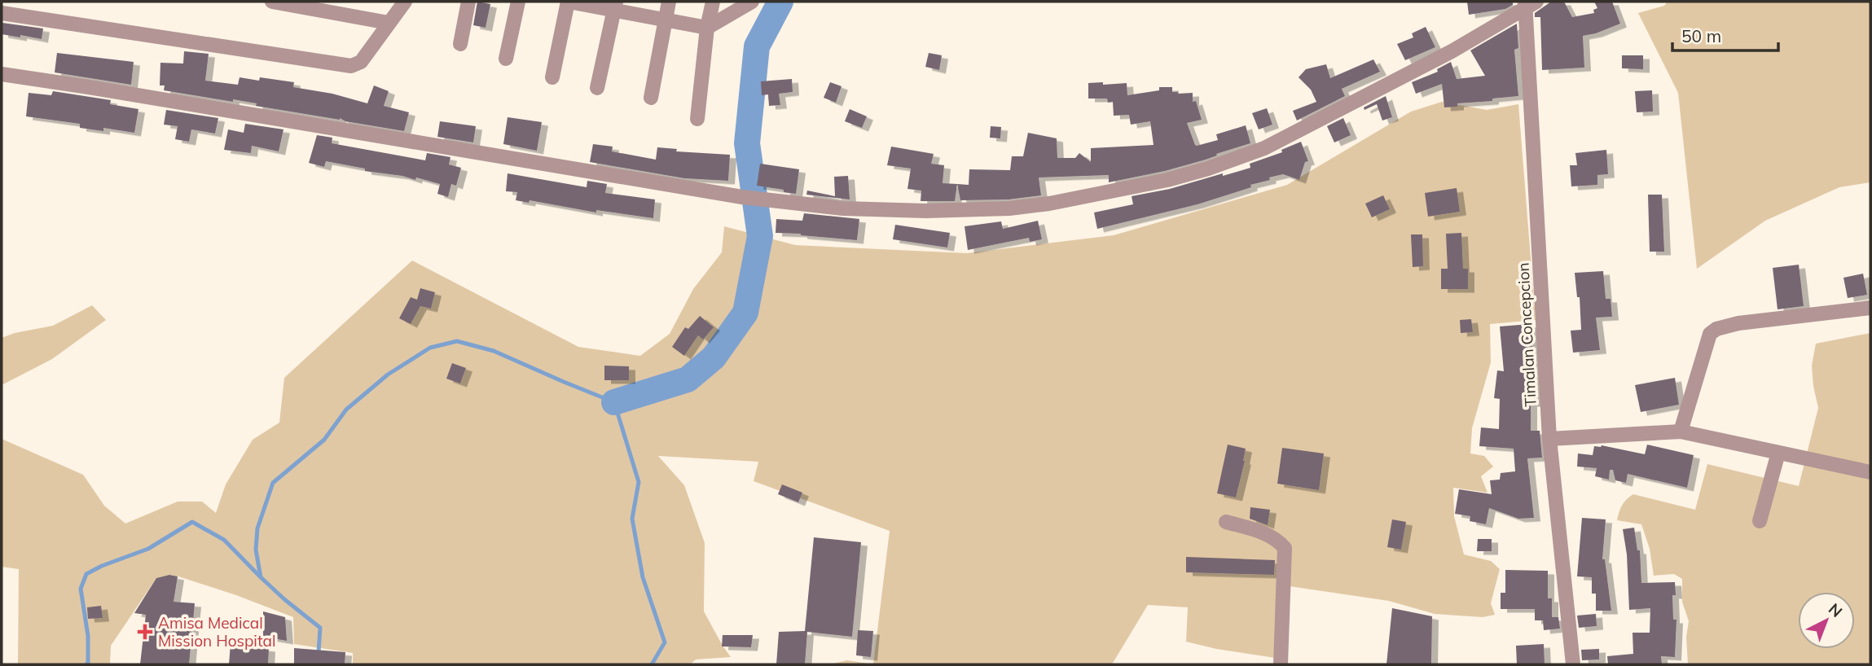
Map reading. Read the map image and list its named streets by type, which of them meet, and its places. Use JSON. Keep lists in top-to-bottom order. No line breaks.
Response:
{"streets":{"street":["Timalan Concepcion"]},"places":{"health":["Amisa Medical Mission Hospital"]},"scale_bar":"50 m","north":"top right"}
